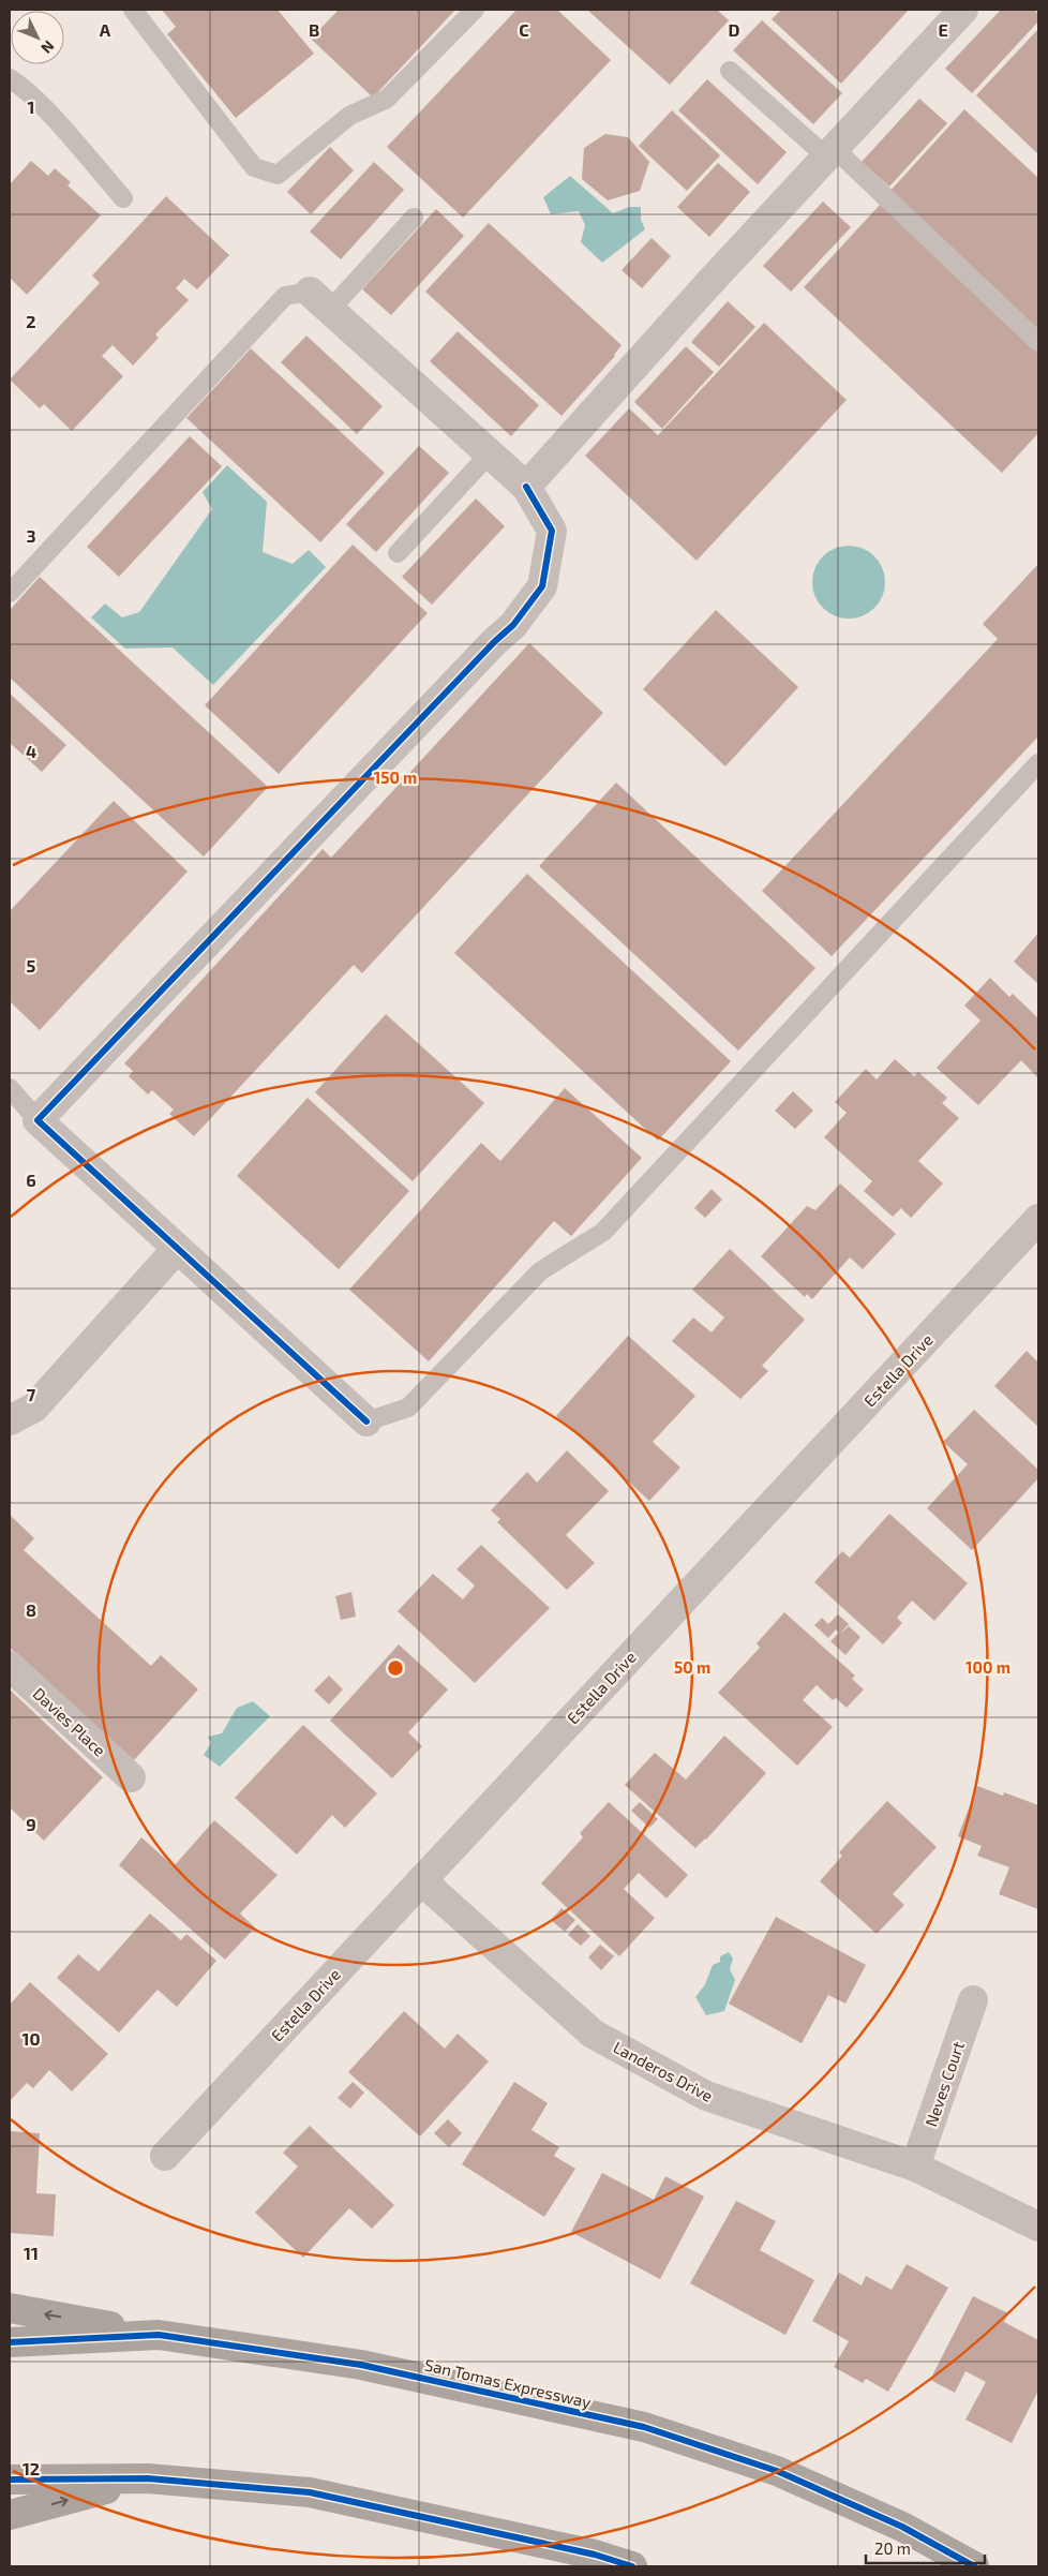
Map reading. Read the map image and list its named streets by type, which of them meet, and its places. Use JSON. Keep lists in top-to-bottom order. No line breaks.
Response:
{"streets":{"highway":["San Tomas Expressway"],"street":["Estella Drive","Davies Place","Landeros Drive","Neves Court"]},"crossings":[["Estella Drive","Landeros Drive"],["Landeros Drive","Neves Court"]],"scale_bar":"20 m","north":"bottom right","grid":{"columns":["A","B","C","D","E"],"rows":["1","2","3","4","5","6","7","8","9","10","11","12"]},"rings":["150 m","50 m","100 m"]}
